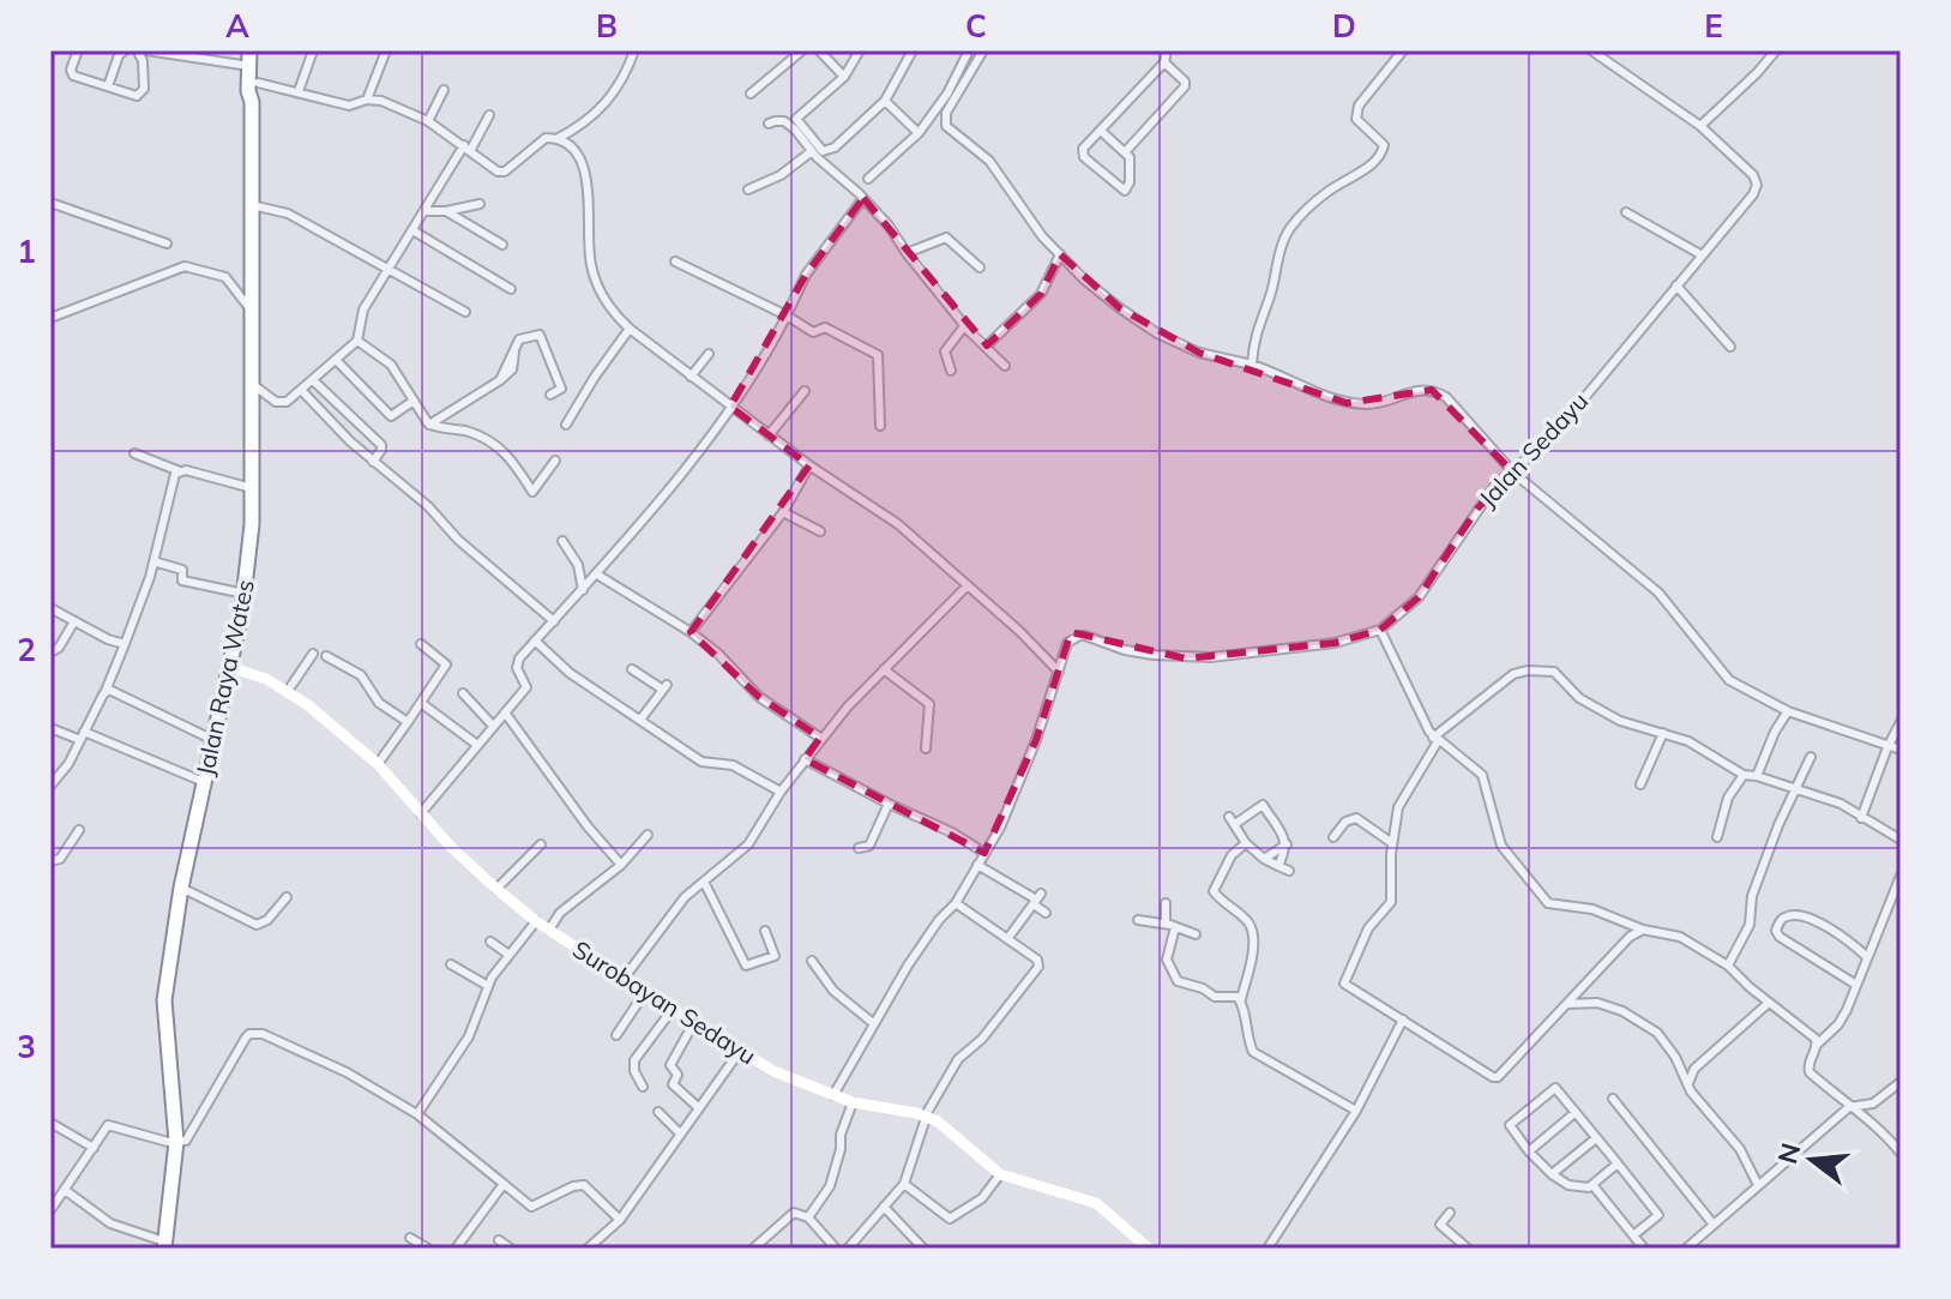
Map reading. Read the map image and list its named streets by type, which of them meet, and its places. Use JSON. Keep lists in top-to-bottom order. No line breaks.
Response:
{"streets":{"highway":["Jalan Raya Wates"],"main road":["Surobayan Sedayu"],"street":["Jalan Sedayu"]},"crossings":[["Jalan Raya Wates","Surobayan Sedayu"]],"north":"left","grid":{"columns":["A","B","C","D","E"],"rows":["1","2","3"]}}
